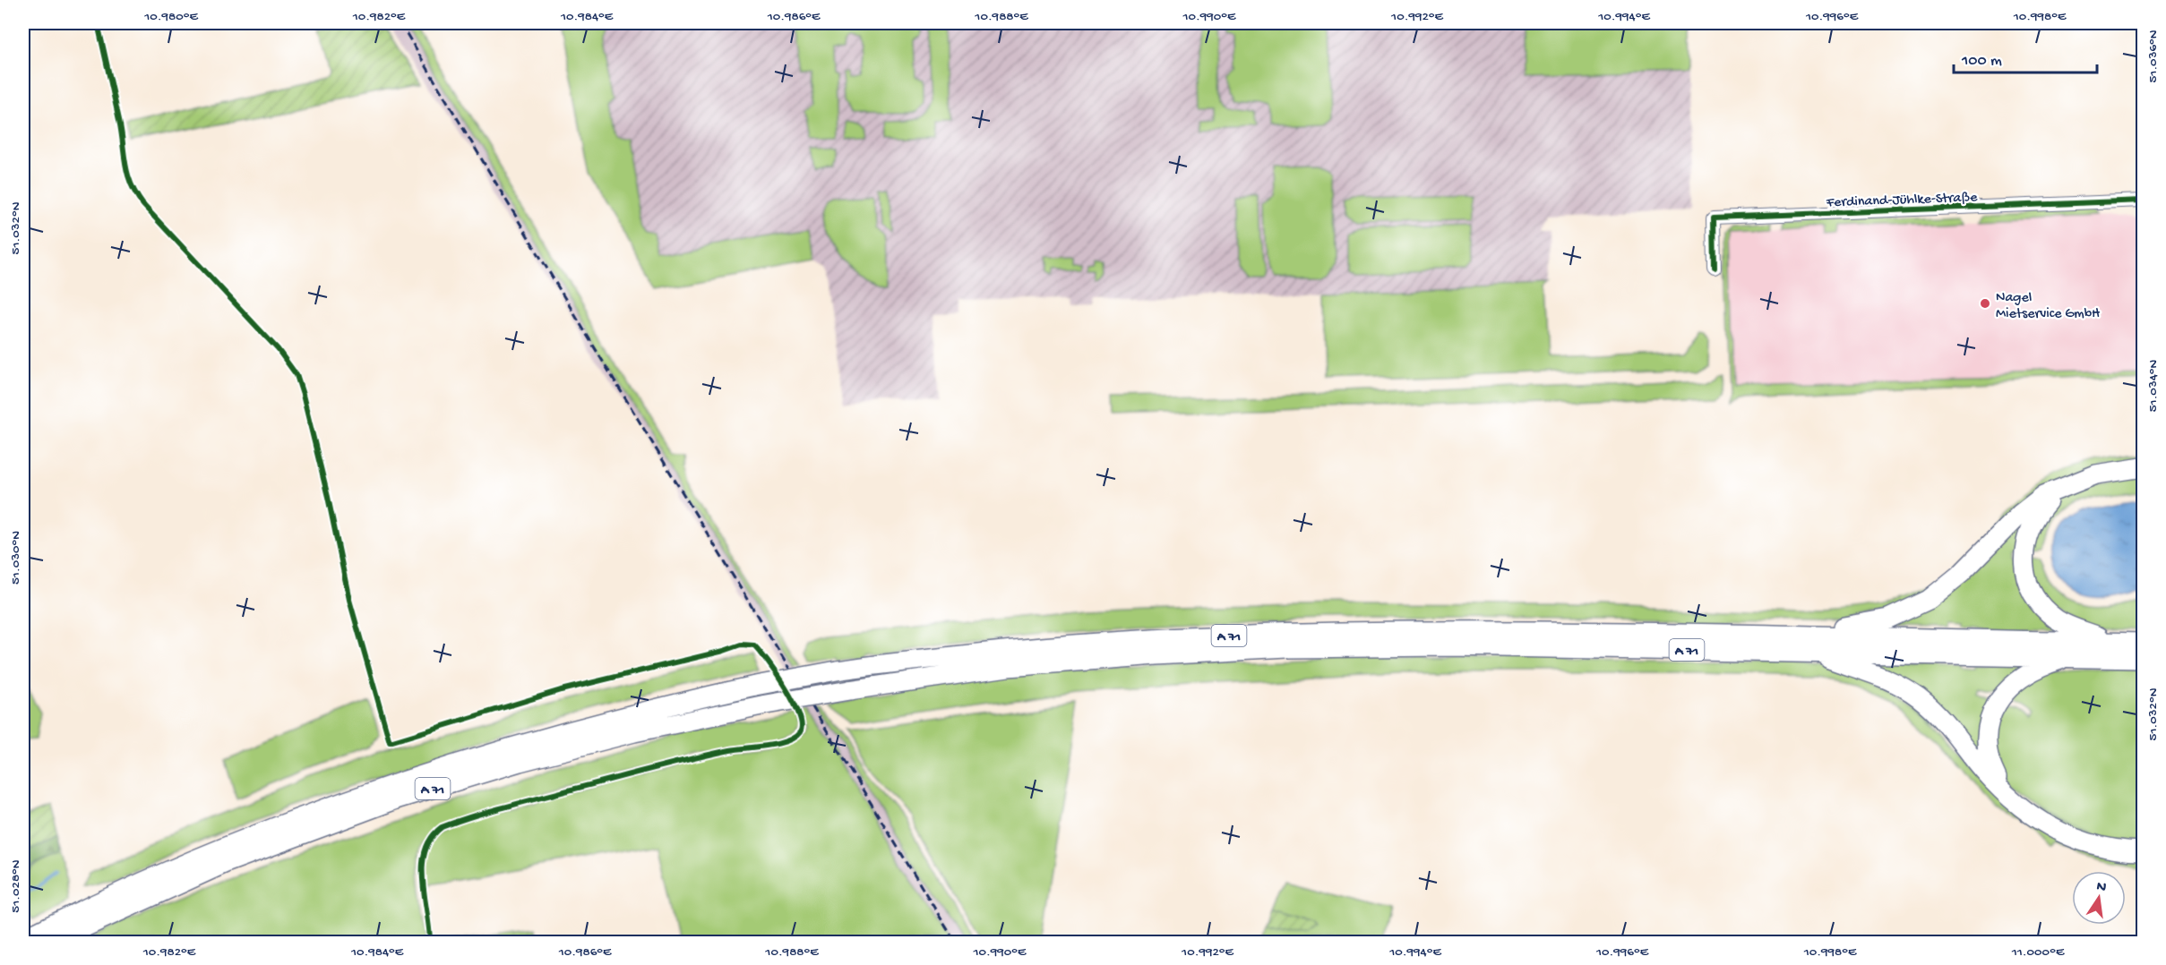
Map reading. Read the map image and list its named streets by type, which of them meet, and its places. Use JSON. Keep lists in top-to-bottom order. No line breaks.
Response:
{"streets":{"highway":["A 71"],"street":["Ferdinand-Jühlke-Straße"]},"places":["Nagel Mietservice GmbH"],"scale_bar":"100 m","north":"top","coordinates":["10.980°E","10.982°E","10.984°E","10.986°E","10.988°E","10.990°E","10.992°E","10.994°E","10.996°E","10.998°E","51.036°N","51.032°N","51.034°N","51.030°N","51.028°N","11.000°E"]}
